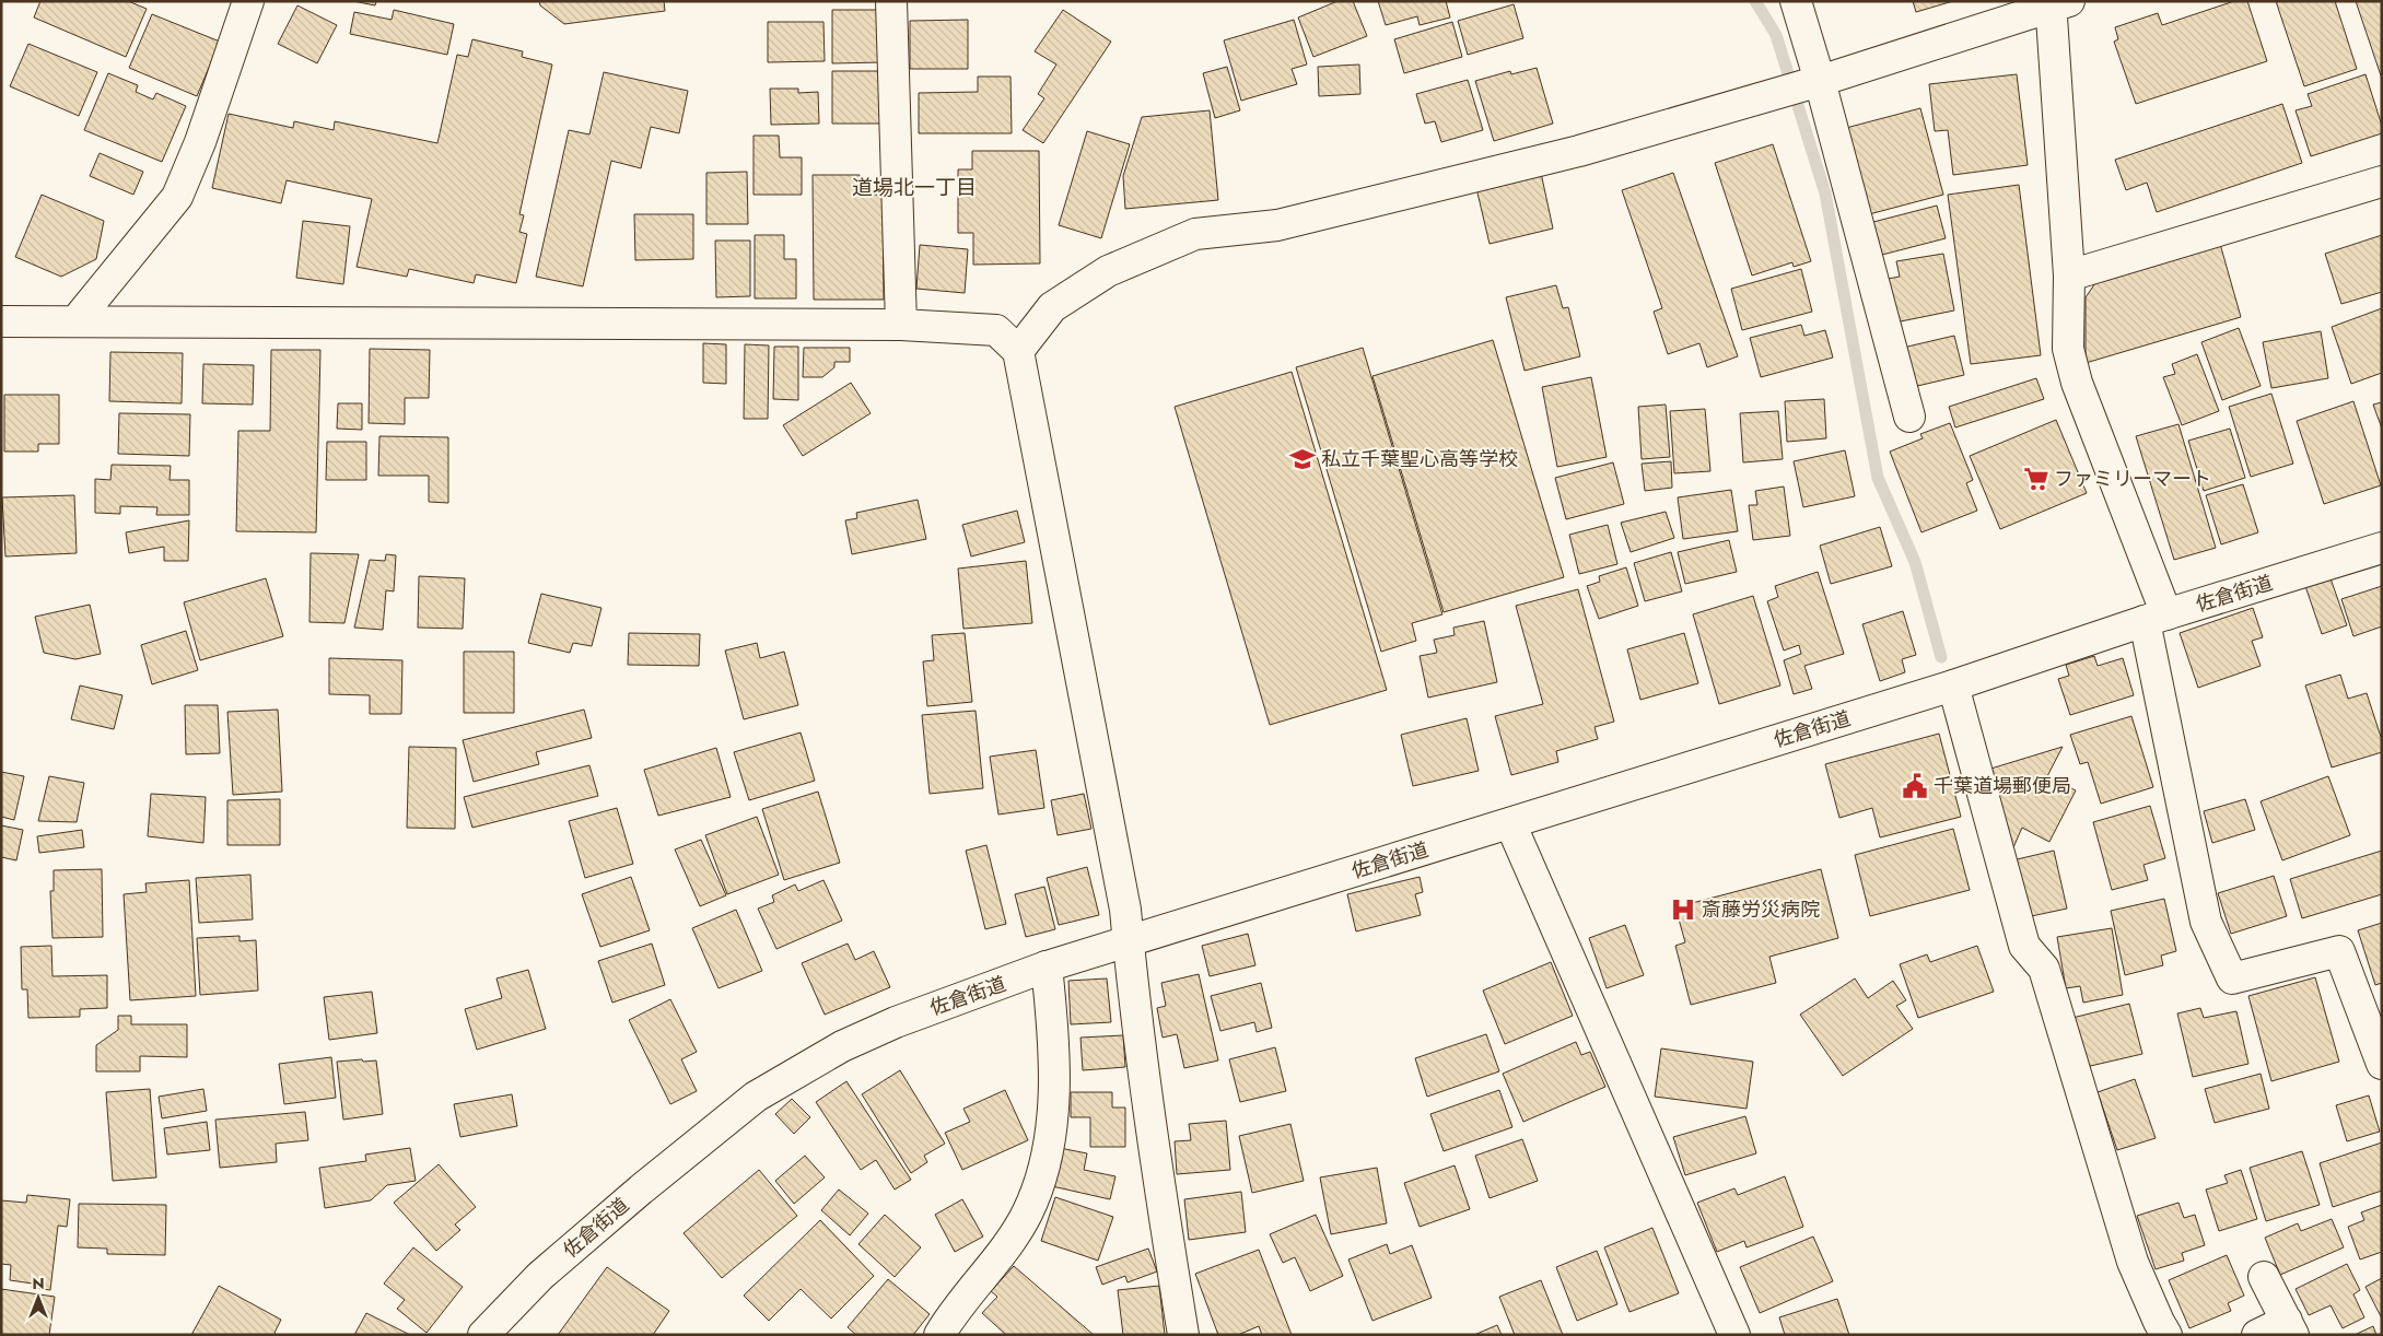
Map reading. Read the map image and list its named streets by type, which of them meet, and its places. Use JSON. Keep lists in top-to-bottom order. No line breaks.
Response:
{"streets":{"main road":["佐倉街道"]},"districts":["道場北一丁目"],"places":{"school or university":["私立千葉聖心高等学校"],"supermarket":["ファミリーマート"],"public building":["千葉道場郵便局"],"hospital":["斎藤労災病院"]},"north":"top"}
